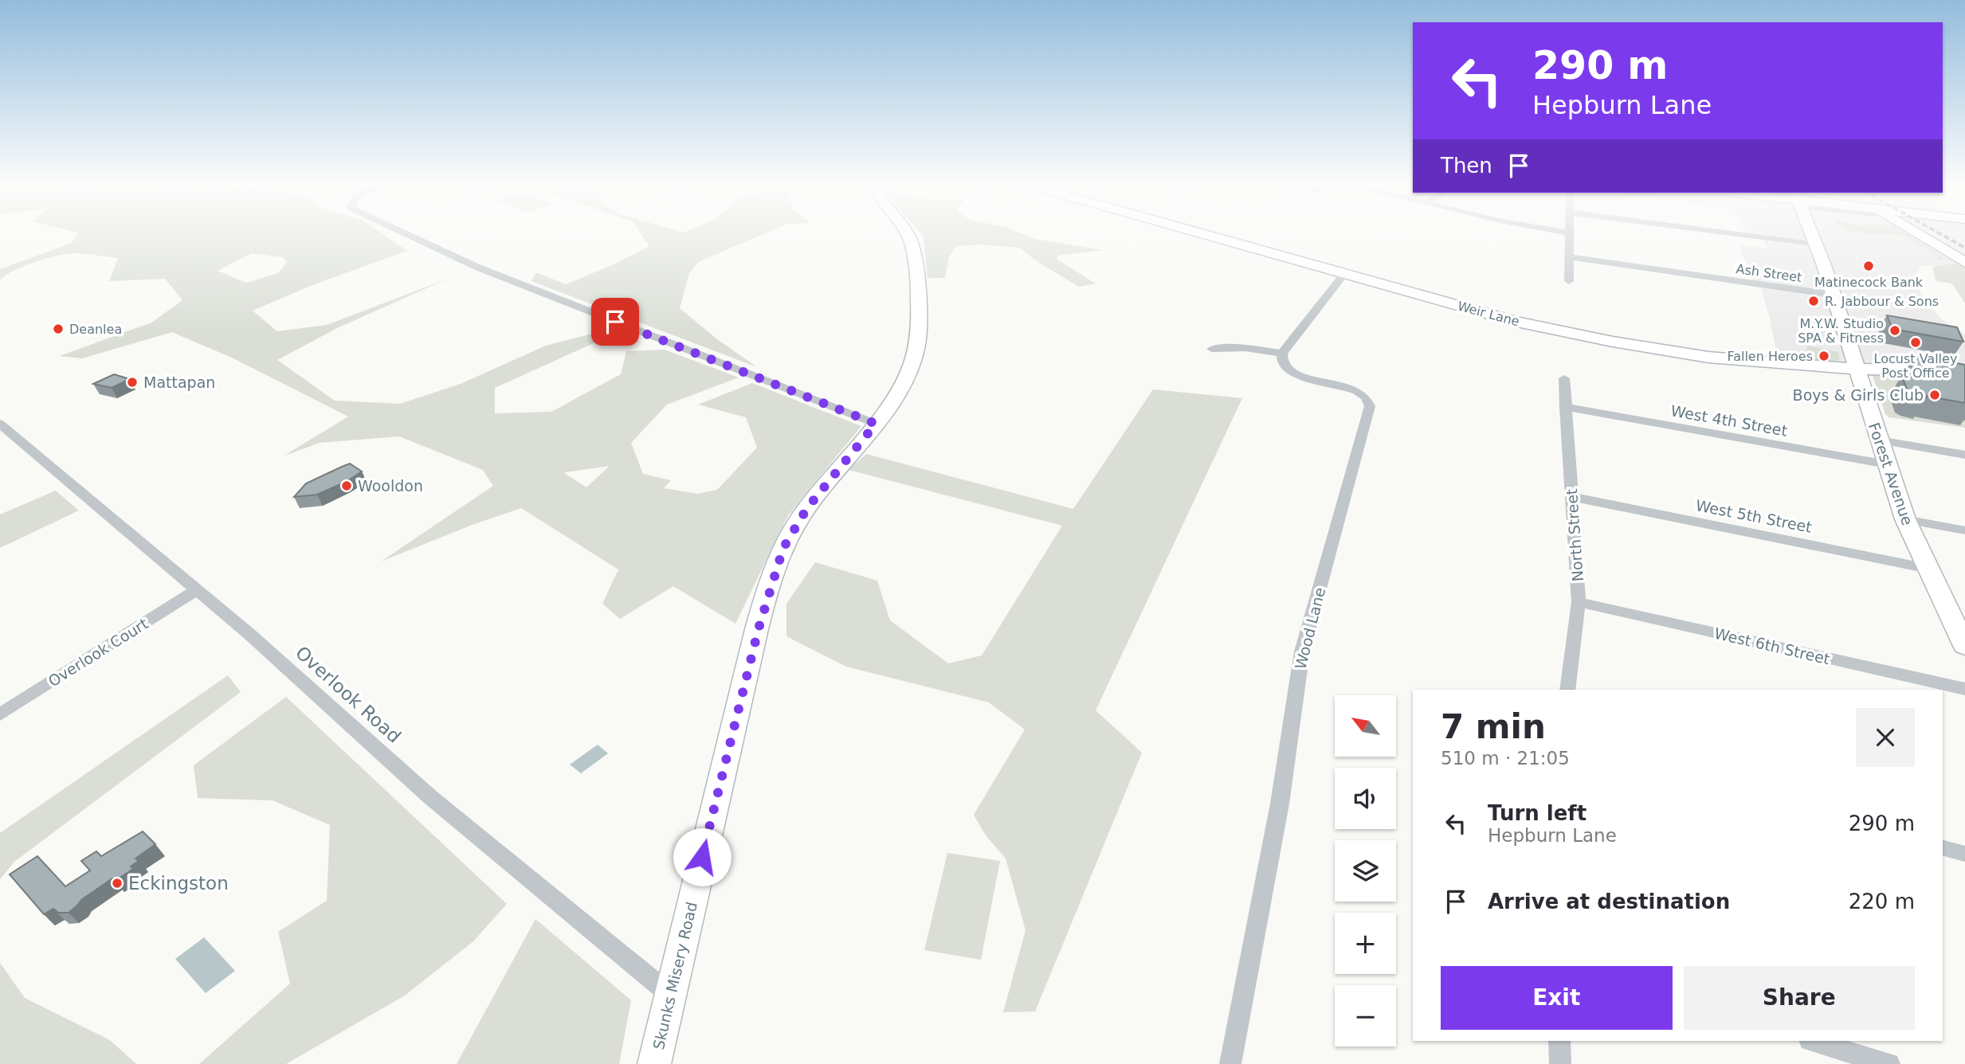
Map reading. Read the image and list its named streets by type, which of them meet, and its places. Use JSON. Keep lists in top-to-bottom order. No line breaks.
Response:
{"streets":{"main road":["Weir Lane","Forest Avenue","Skunks Misery Road"],"street":["Ash Street","West 4th Street","West 5th Street","North Street","Wood Lane","West 6th Street","Overlook Court","Overlook Road"]},"crossings":[["Ash Street","Forest Avenue"],["Weir Lane","Forest Avenue"],["West 4th Street","Forest Avenue"],["West 4th Street","North Street"],["Forest Avenue","West 5th Street"],["West 5th Street","North Street"],["North Street","West 6th Street"],["Overlook Court","Overlook Road"],["Overlook Road","Skunks Misery Road"]],"places":["Matinecock Bank","R. Jabbour & Sons","Deanlea","M.Y.W. Studio SPA & Fitness","Locust Valley Post Office","Fallen Heroes","Mattapan","Boys & Girls Club","Wooldon","Eckingston"],"north":"top left","page":{"turn":["290 m","Hepburn Lane"],"then":"Then","heading":["7 min","510 m · 21:05"],"map_buttons":["+","−"],"list":[{"name":"Turn left","note":"Hepburn Lane","value":"290 m"},{"name":"Arrive at destination","value":"220 m"}],"buttons":["Exit","Share"]}}
